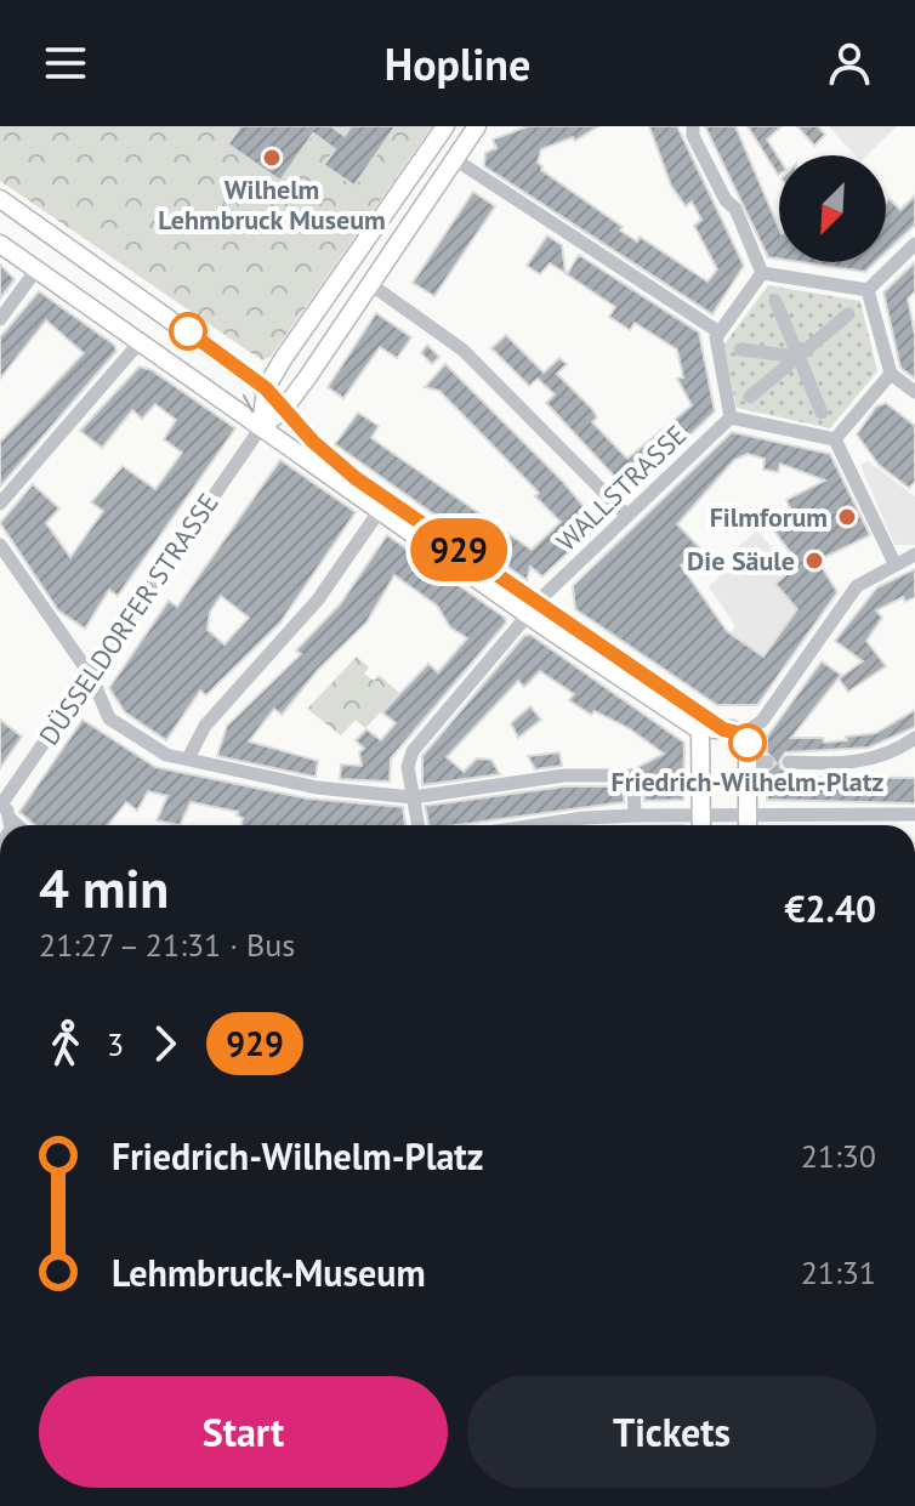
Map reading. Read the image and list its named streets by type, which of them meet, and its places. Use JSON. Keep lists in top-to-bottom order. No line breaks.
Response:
{"streets":{"main road":["DÜSSELDORFER STRASSE"],"street":["WALLSTRASSE"]},"places":["Wilhelm Lehmbruck Museum","Filmforum","Die Säule","Friedrich-Wilhelm-Platz"],"lines":["bus line 929"],"north":"bottom left","page":{"header":"Hopline","on_map":"929","heading":["4 min","21:27 – 21:31 · Bus","€2.40"],"legs":["3","929"],"list":[{"name":"Friedrich-Wilhelm-Platz","value":"21:30"},{"name":"Lehmbruck-Museum","value":"21:31"}],"buttons":["Start","Tickets"]}}
